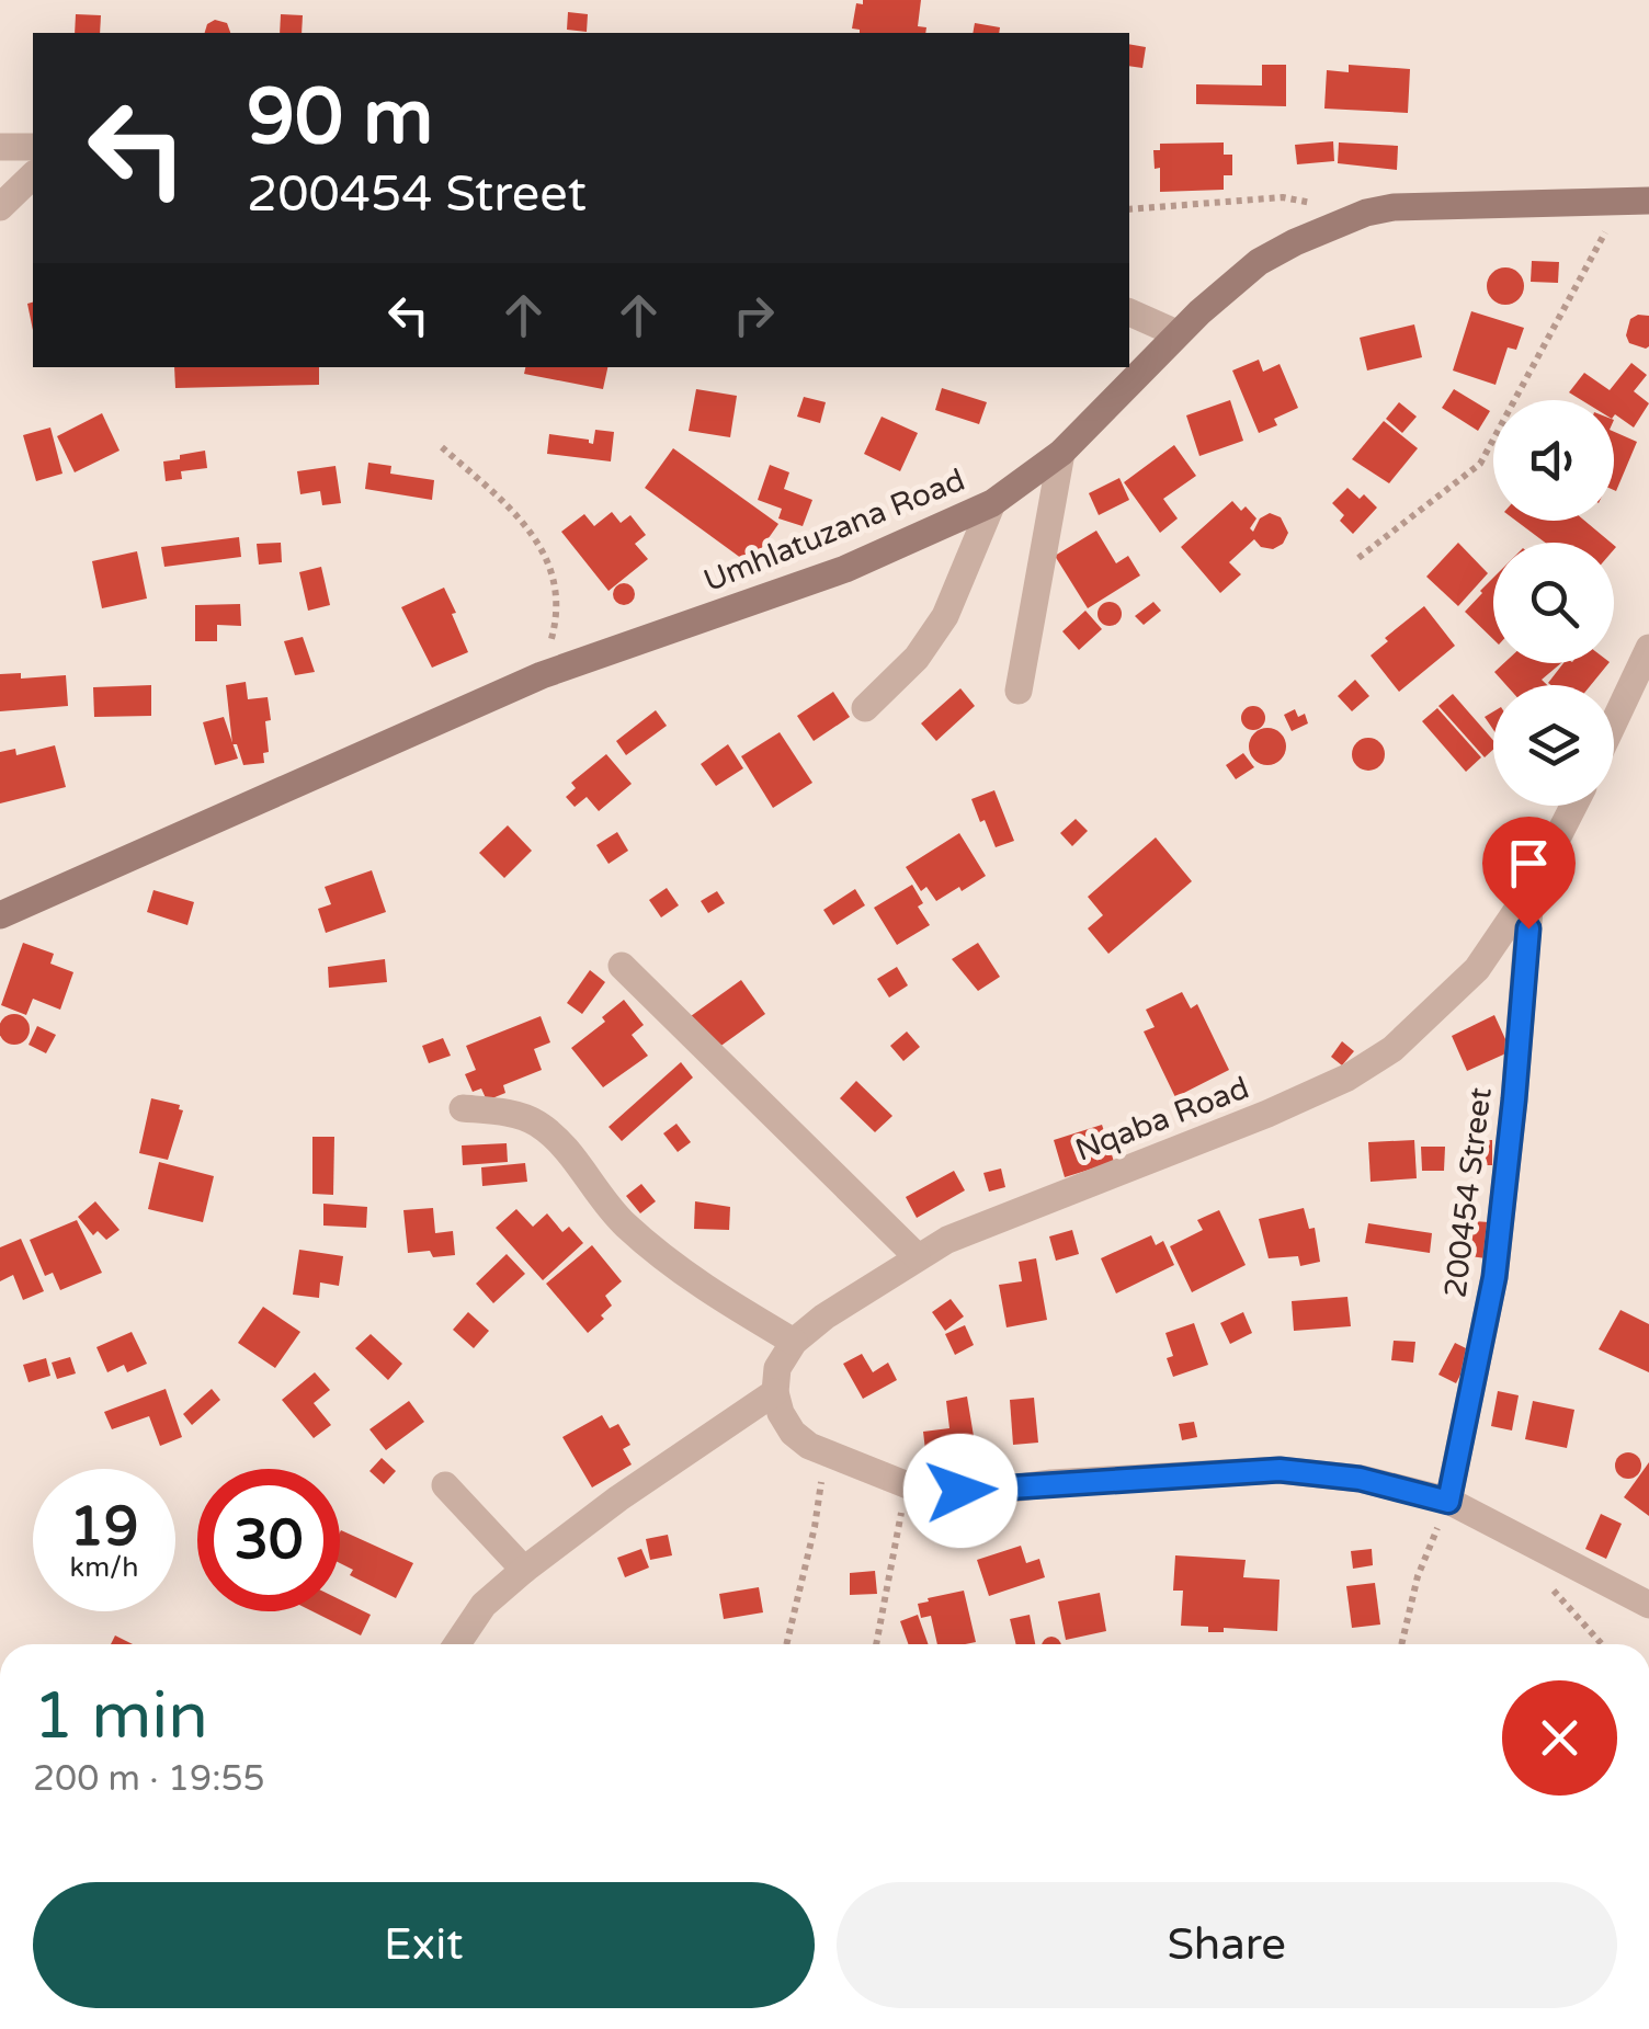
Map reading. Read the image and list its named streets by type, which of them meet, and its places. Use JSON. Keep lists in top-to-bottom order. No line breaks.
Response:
{"streets":{"street":["Umhlatuzana Road","Nqaba Road","200454 Street"]},"crossings":[["Nqaba Road","200454 Street"]],"page":{"turn":["90 m","200454 Street"],"speed":"19 km/h","limit":"30","heading":["1 min","200 m · 19:55"],"buttons":["Exit","Share"]}}
